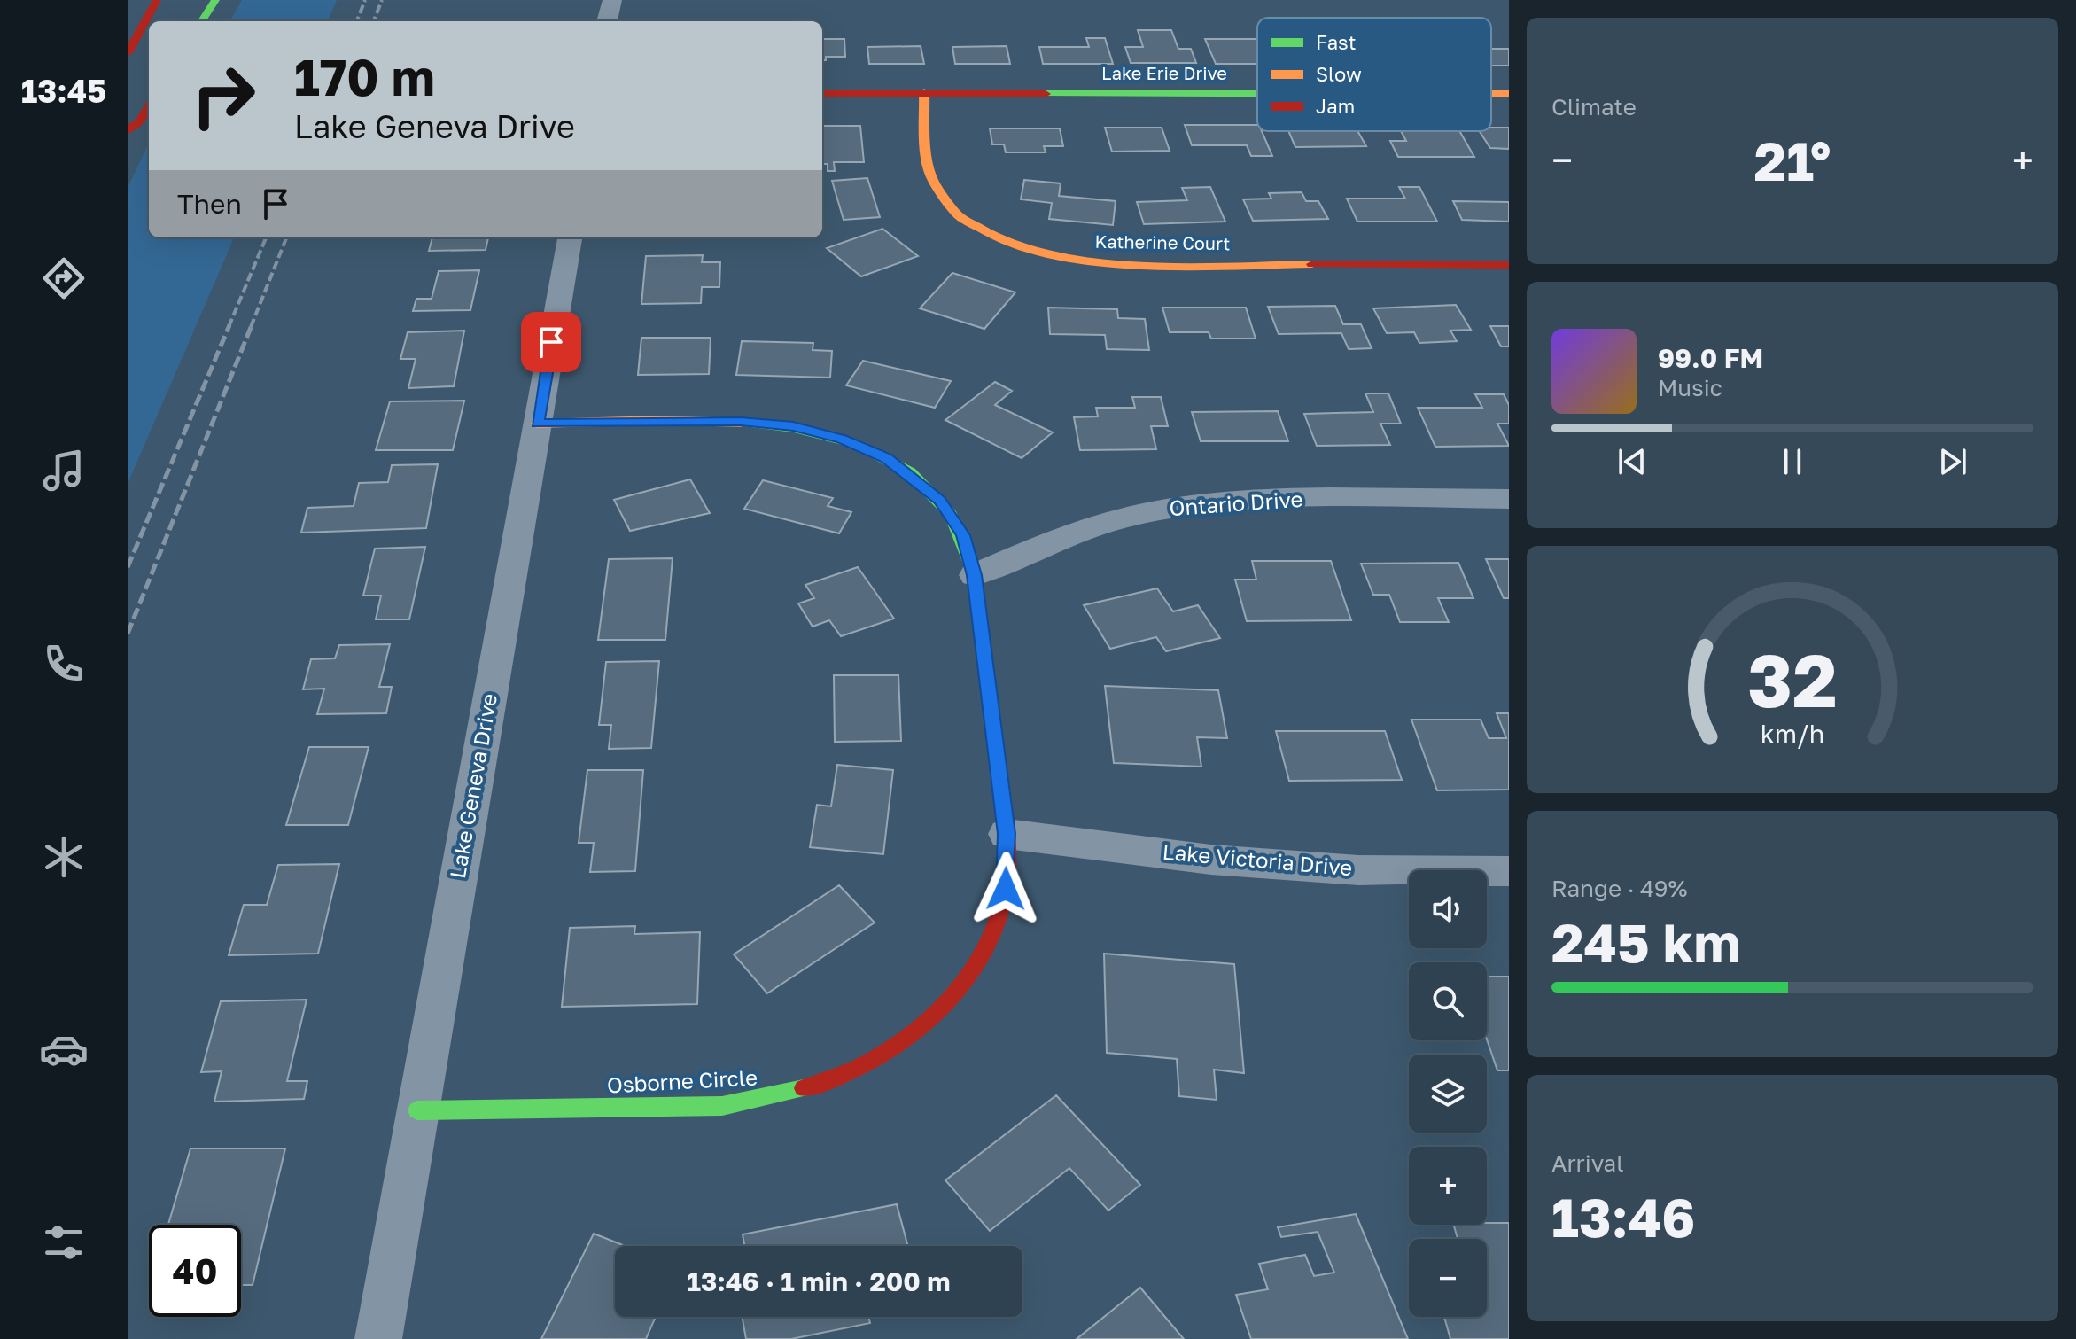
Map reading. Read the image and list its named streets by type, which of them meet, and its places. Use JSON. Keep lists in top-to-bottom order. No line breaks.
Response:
{"streets":{"main road":["Lake Erie Drive","Katherine Court","Osborne Circle"],"street":["Ontario Drive","Lake Geneva Drive","Lake Victoria Drive"]},"crossings":[["Lake Erie Drive","Katherine Court"],["Ontario Drive","Osborne Circle"],["Lake Geneva Drive","Osborne Circle"],["Lake Victoria Drive","Osborne Circle"]],"legend":["Fast","Slow","Jam"],"page":{"tabs":"13:45","tile":["Climate",["Range · 49%","245 km"],["Arrival","13:46"]],"turn":["170 m","Lake Geneva Drive"],"heat":["−","21°","+"],"then":"Then","song":["99.0 FM","Music"],"map_buttons":["+","−"],"limit":"40","trip":"13:46 · 1 min · 200 m","gauge":["32","km/h"]}}
